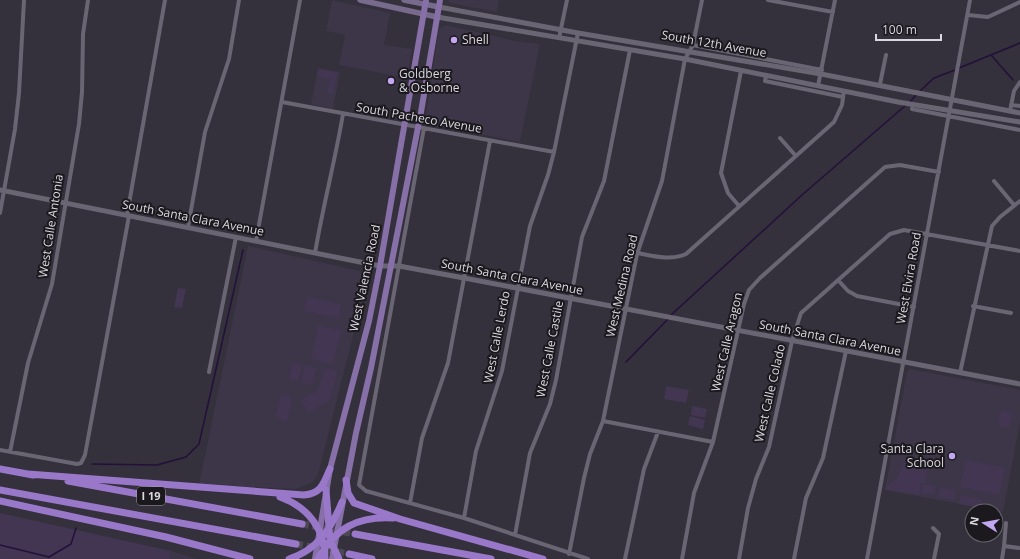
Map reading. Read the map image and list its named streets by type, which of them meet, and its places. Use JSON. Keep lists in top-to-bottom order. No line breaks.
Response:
{"streets":{"highway":["I 19"],"main road":["South 12th Avenue","West Valencia Road"],"street":["South Pacheco Avenue","South Santa Clara Avenue","West Calle Antonia","West Elvira Road","West Medina Road","West Calle Lerdo","West Calle Aragon","West Calle Castile","West Calle Colado"]},"crossings":[["South 12th Avenue","West Valencia Road"],["South 12th Avenue","West Elvira Road"],["South 12th Avenue","West Medina Road"],["South 12th Avenue","West Calle Lerdo"],["South 12th Avenue","West Calle Castile"],["South Pacheco Avenue","West Valencia Road"],["South Pacheco Avenue","West Calle Lerdo"],["South Santa Clara Avenue","West Calle Antonia"],["South Santa Clara Avenue","West Valencia Road"],["South Santa Clara Avenue","West Elvira Road"],["South Santa Clara Avenue","West Medina Road"],["South Santa Clara Avenue","West Calle Lerdo"],["South Santa Clara Avenue","West Calle Aragon"],["South Santa Clara Avenue","West Calle Castile"],["South Santa Clara Avenue","West Calle Colado"],["West Elvira Road","West Calle Aragon"],["West Elvira Road","West Calle Colado"]],"places":["Shell","Goldberg & Osborne","Santa Clara School"],"scale_bar":"100 m","north":"left"}
